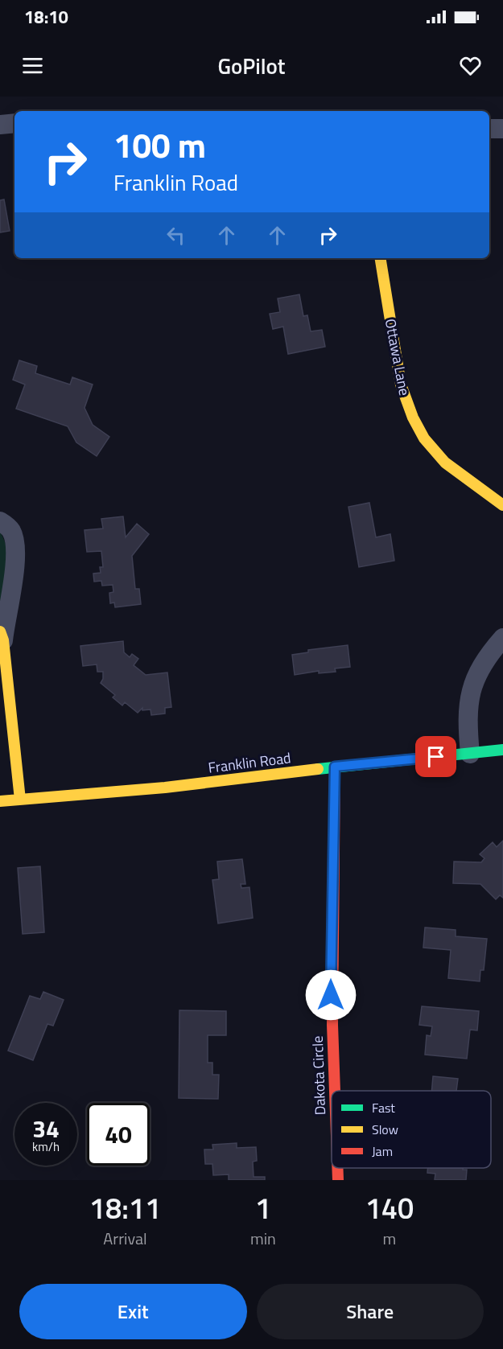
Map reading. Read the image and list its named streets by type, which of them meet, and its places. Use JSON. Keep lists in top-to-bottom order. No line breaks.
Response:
{"streets":{"street":["Ottawa Lane","Franklin Road","Dakota Circle"]},"crossings":[["Franklin Road","Dakota Circle"]],"legend":["Fast","Slow","Jam"],"page":{"status":"18:10","header":"GoPilot","turn":["100 m","Franklin Road"],"speed":"34 km/h","limit":"40","eta":["18:11","Arrival","1","min","140","m"],"buttons":["Exit","Share"]}}
